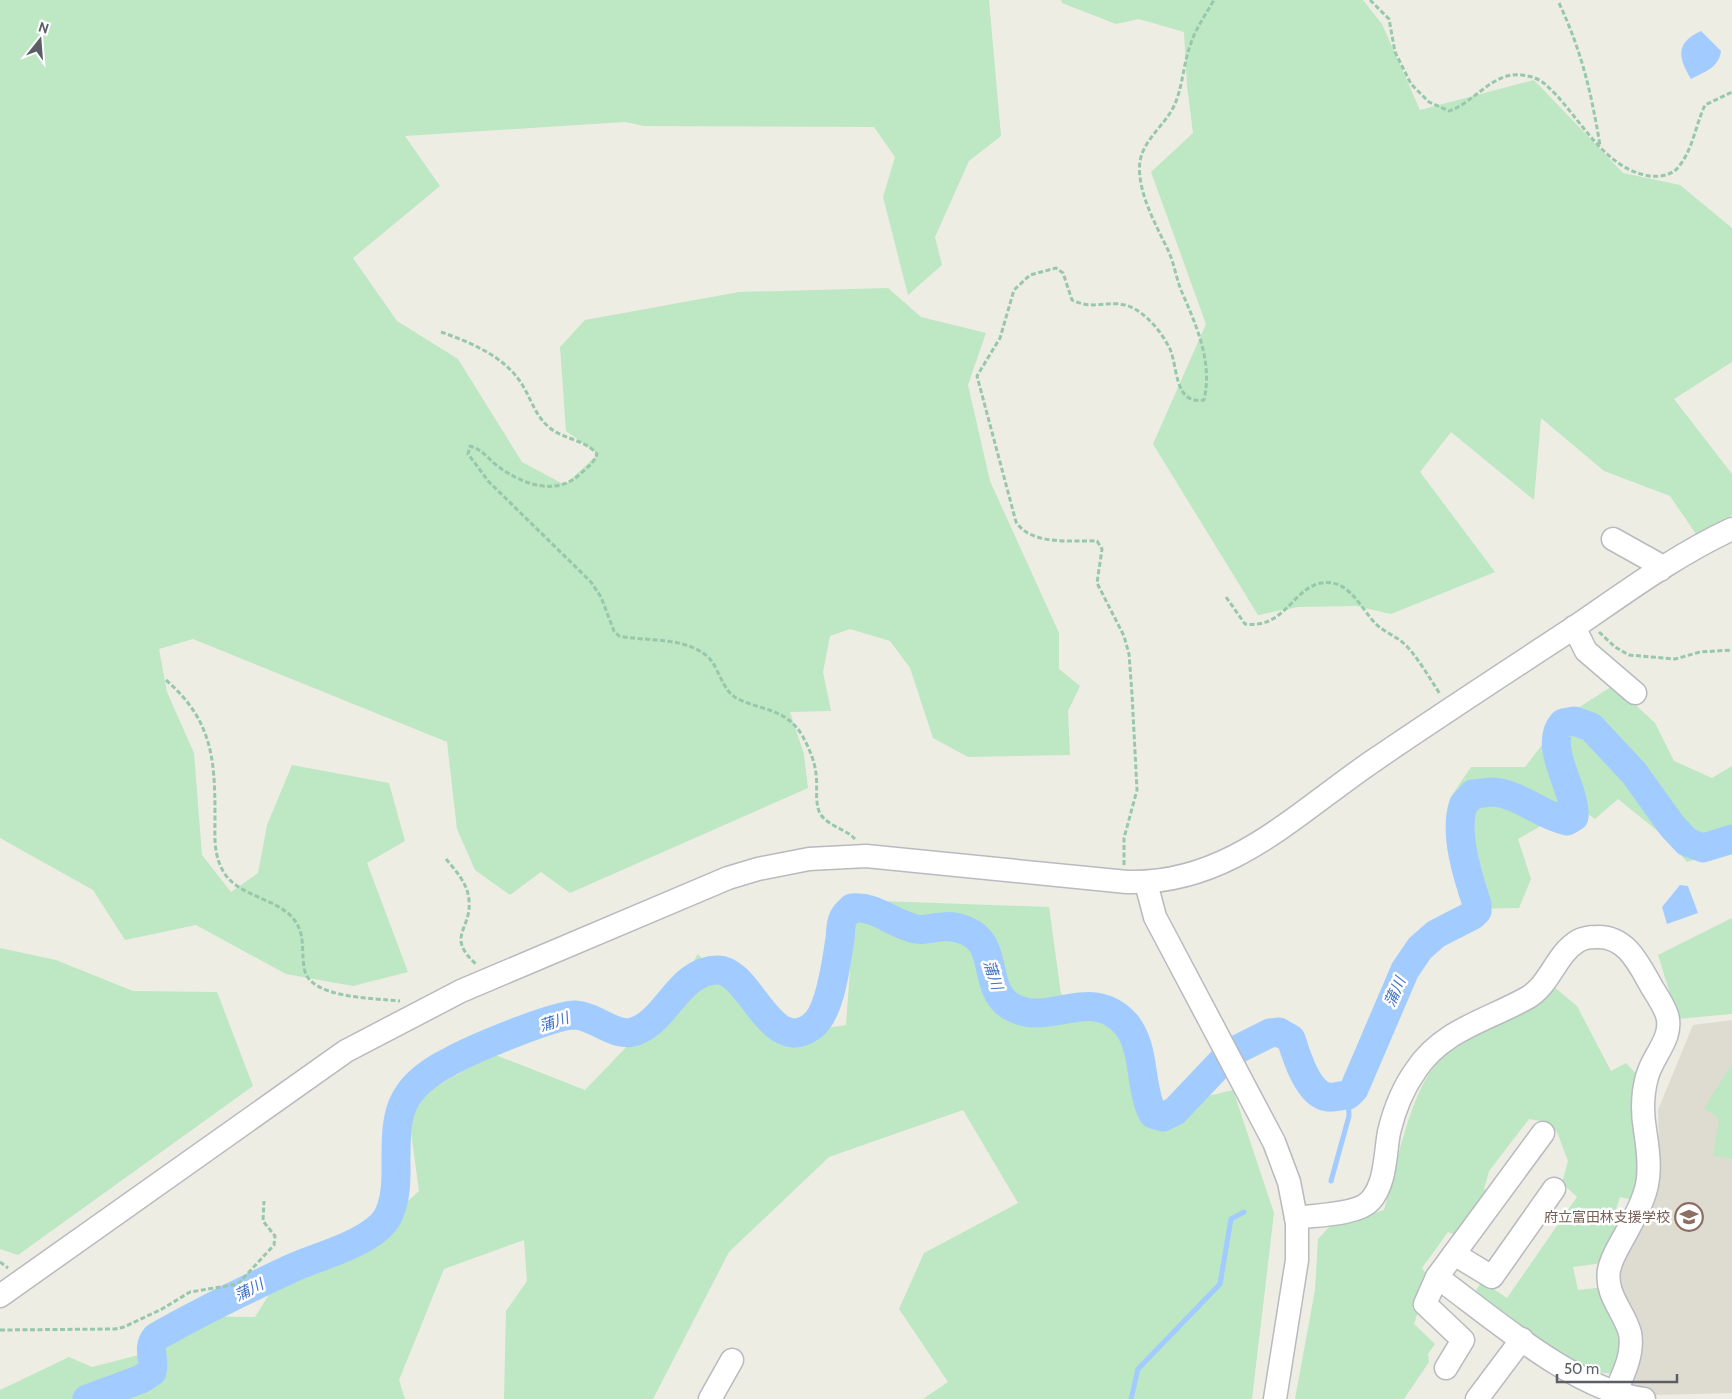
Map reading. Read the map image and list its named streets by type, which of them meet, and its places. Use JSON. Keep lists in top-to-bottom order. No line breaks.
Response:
{"water":["蒲川"],"places":{"school or university":["府立富田林支援学校"]},"scale_bar":"50 m","north":"top"}
